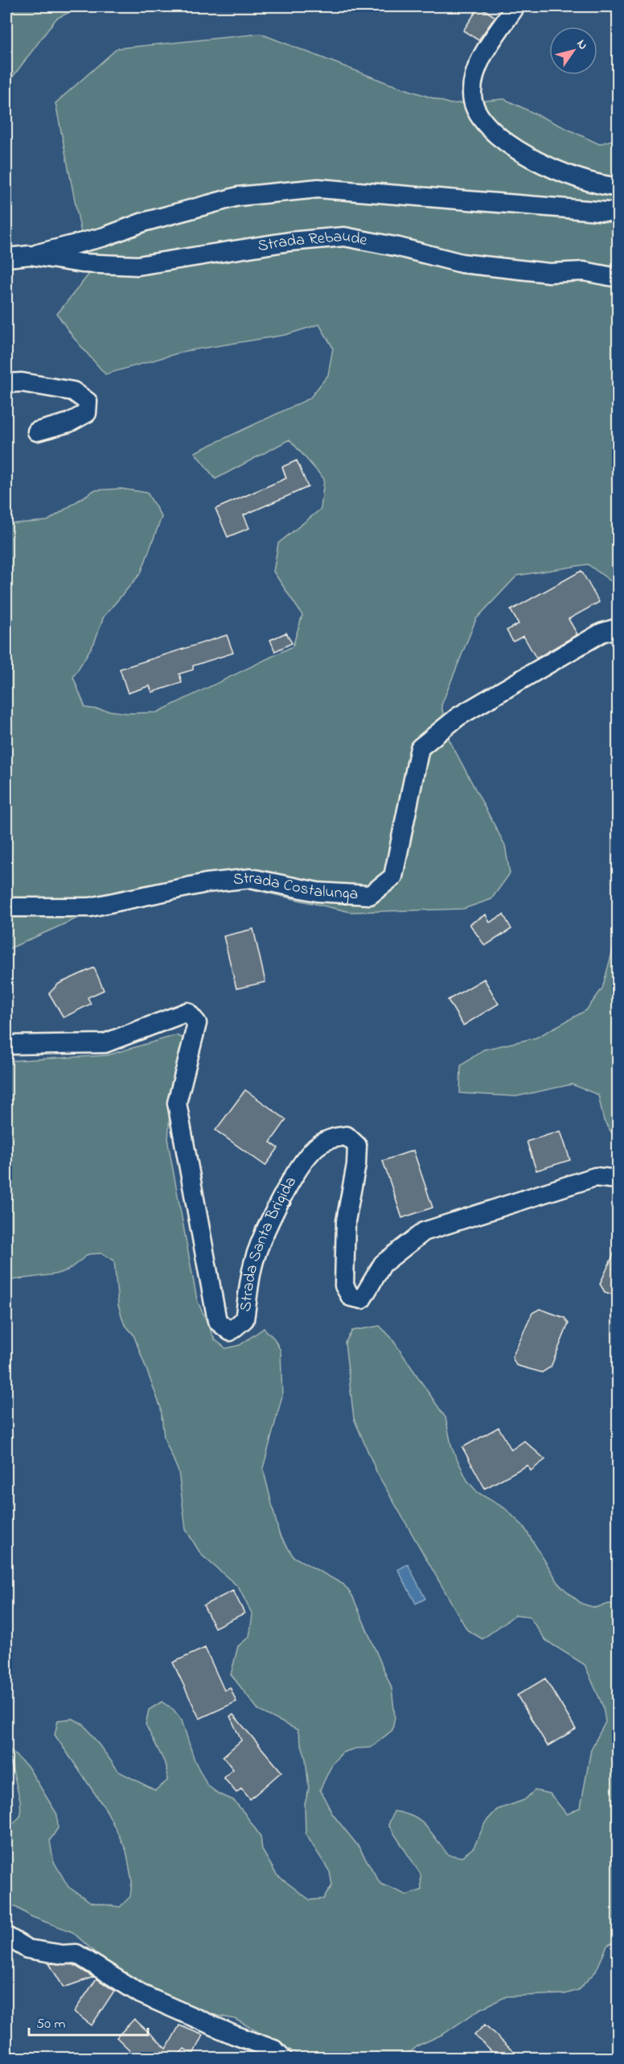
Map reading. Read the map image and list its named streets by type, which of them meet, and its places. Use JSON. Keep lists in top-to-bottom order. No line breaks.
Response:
{"streets":{"street":["Strada Rebaude","Strada Costalunga","Strada Santa Brigida"]},"scale_bar":"50 m","north":"top right"}
